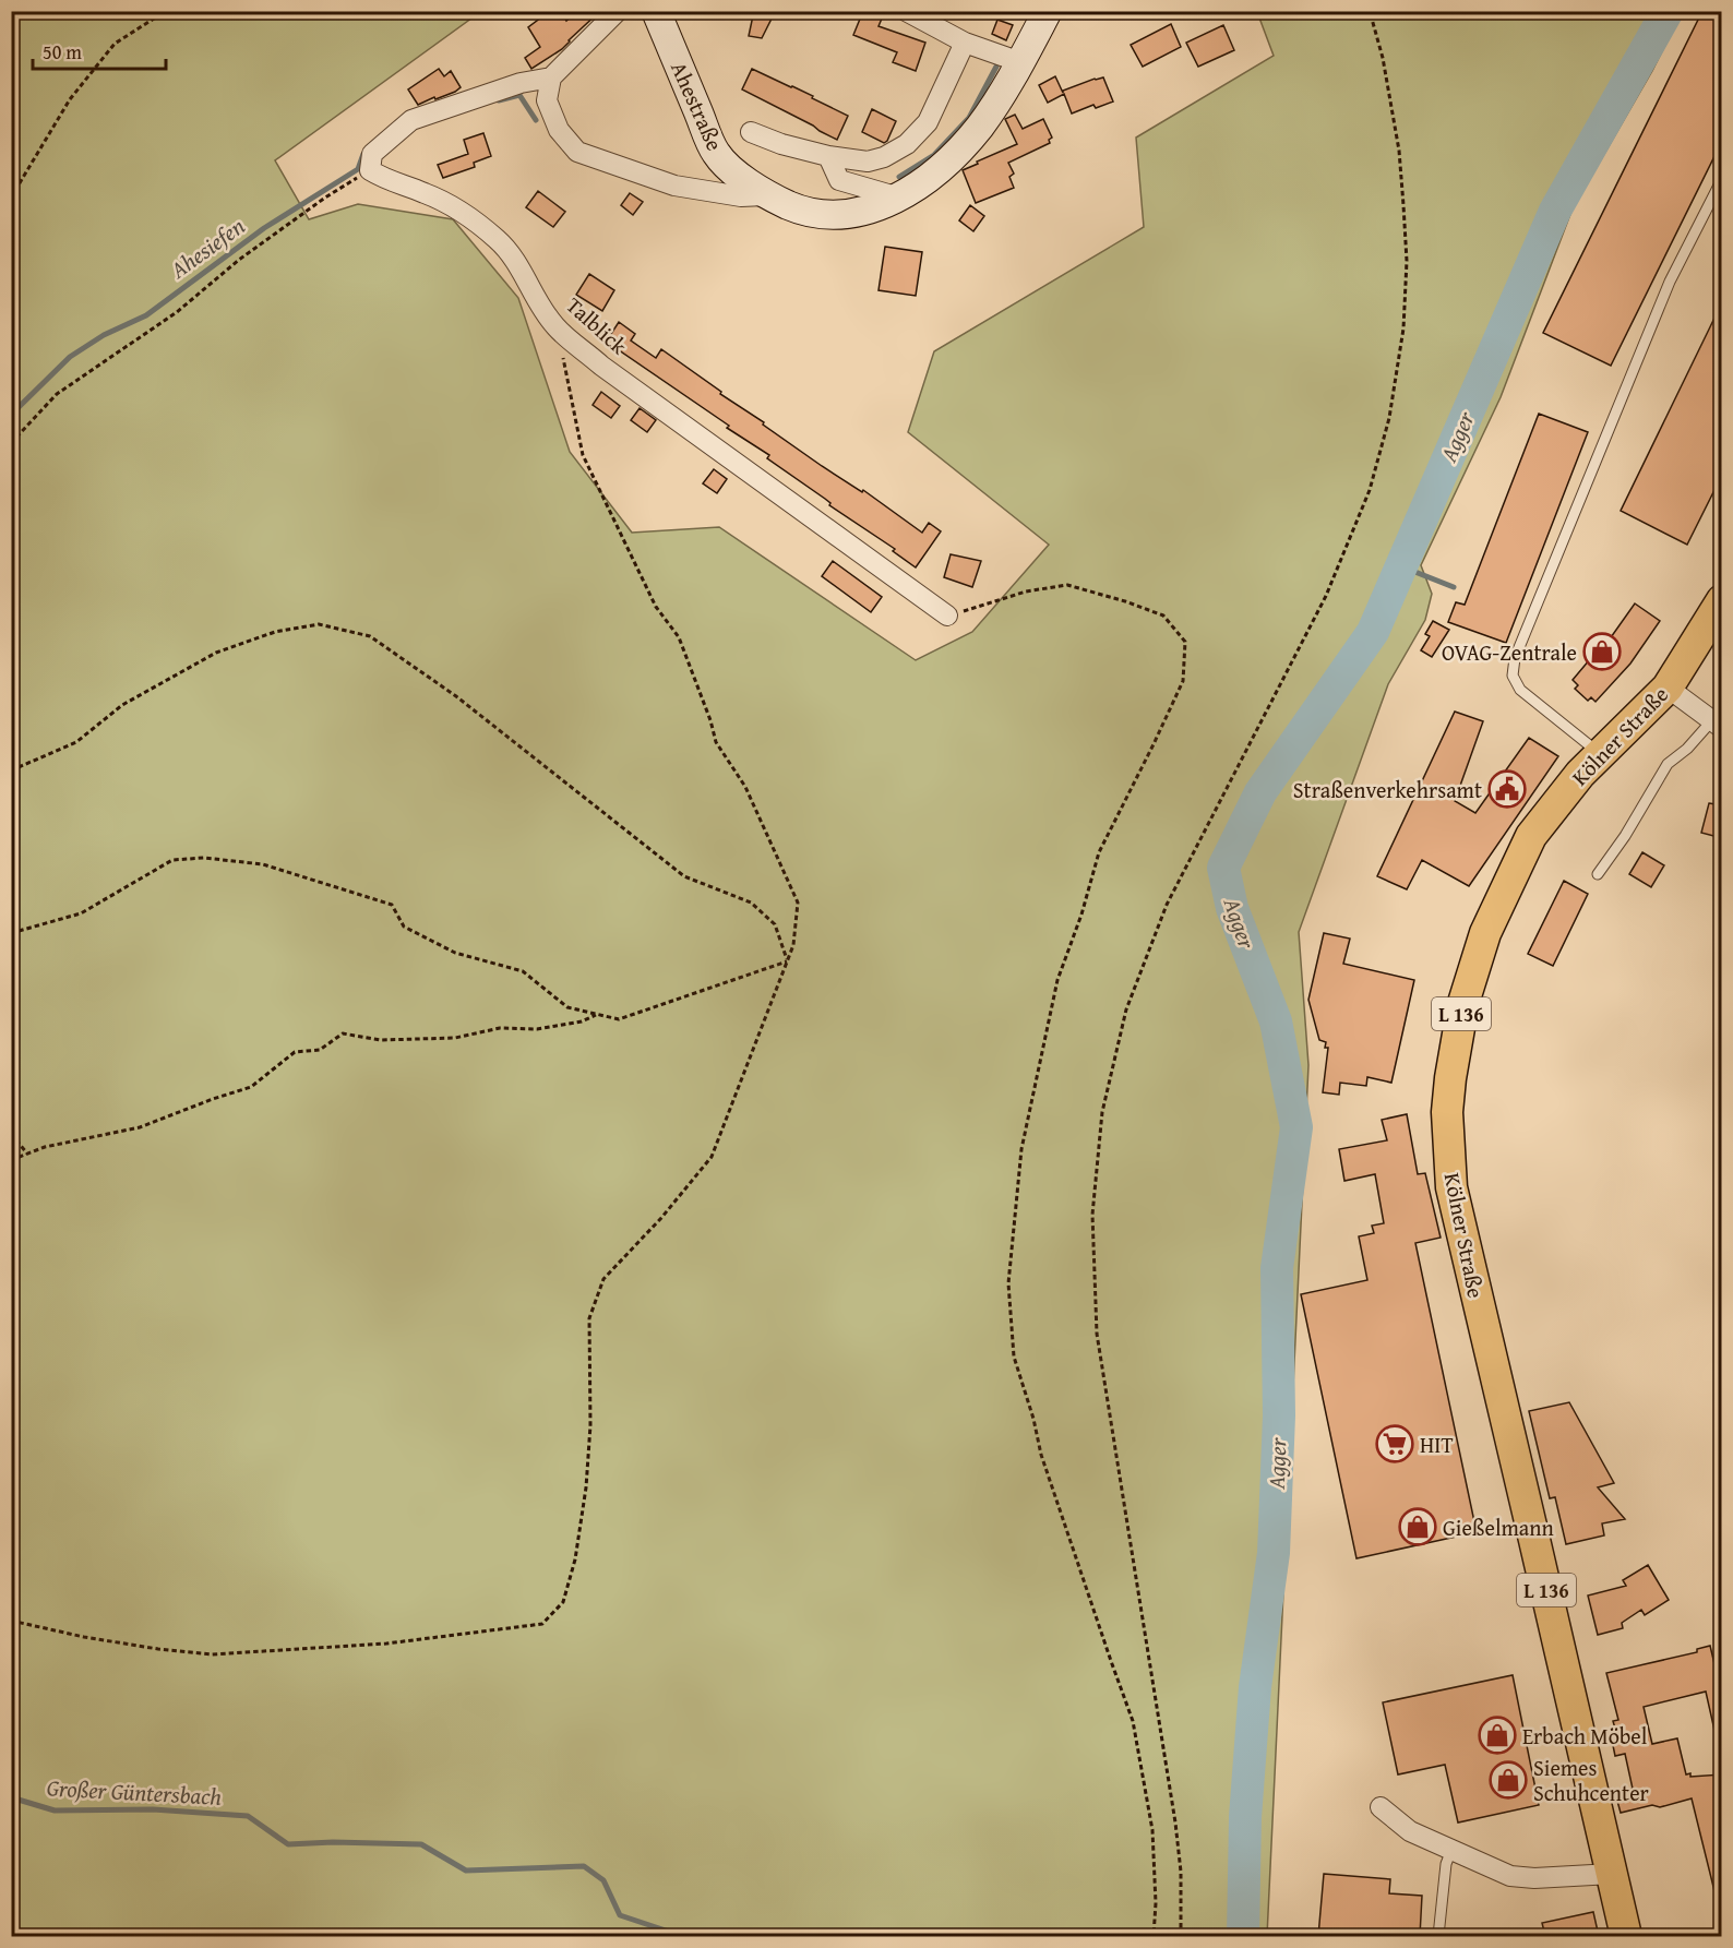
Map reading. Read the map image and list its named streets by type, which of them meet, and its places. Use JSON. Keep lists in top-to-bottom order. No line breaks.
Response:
{"streets":{"main road":["Ahestraße","Kölner Straße","L 136"],"street":["Talblick"]},"water":["Ahesiefen","Agger","Großer Güntersbach"],"places":{"shop":["OVAG-Zentrale","Gießelmann","Erbach Möbel","Siemes Schuhcenter"],"public building":["Straßenverkehrsamt"],"supermarket":["HIT"]},"scale_bar":"50 m"}
